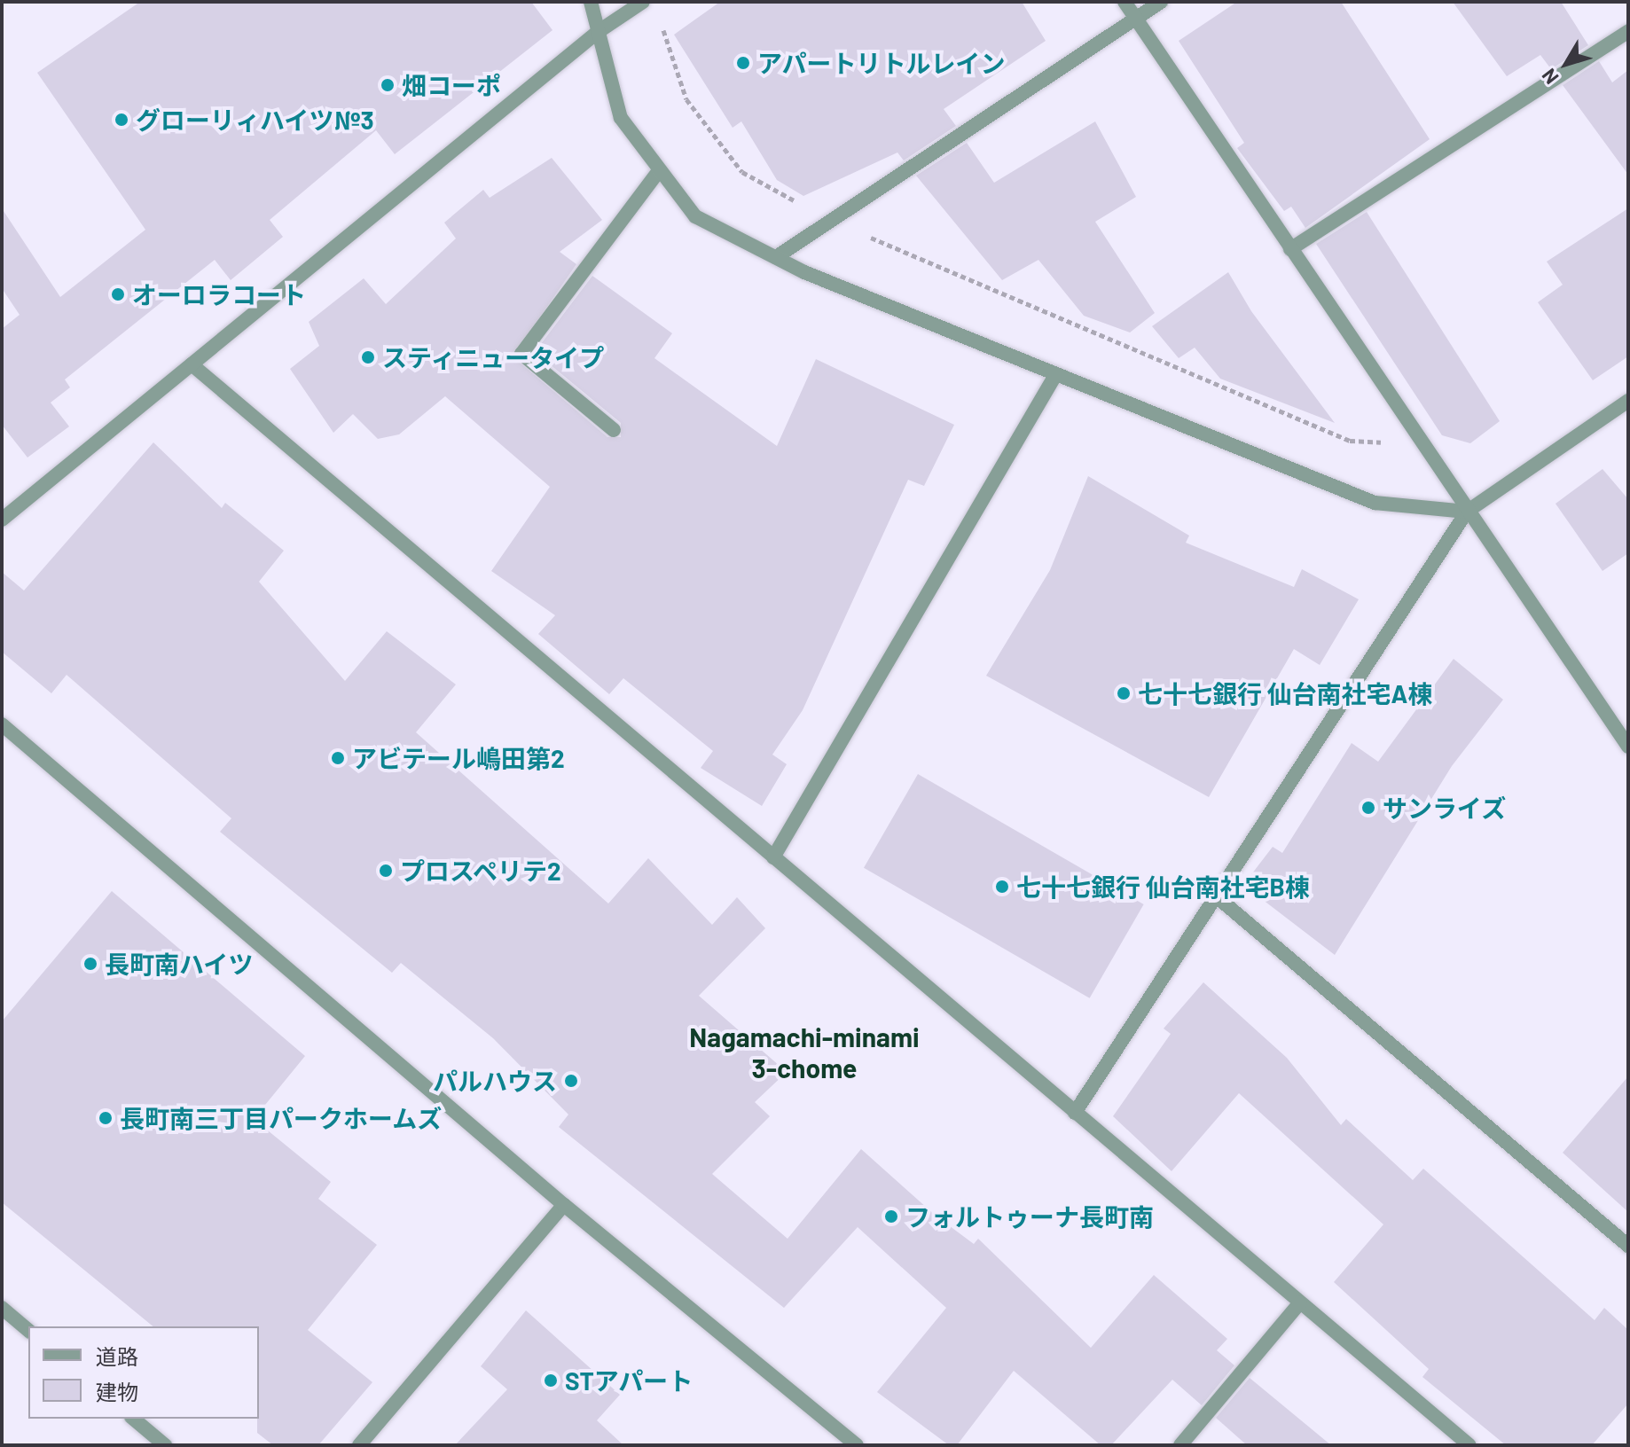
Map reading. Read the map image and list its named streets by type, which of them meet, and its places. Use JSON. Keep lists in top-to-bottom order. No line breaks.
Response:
{"districts":["Nagamachi-minami 3-chome"],"places":["アパートリトルレイン","畑コーポ","グローリィハイツ№3","オーロラコート","スティニュータイプ","七十七銀行 仙台南社宅A棟","アビテール嶋田第2","サンライズ","プロスペリテ2","七十七銀行 仙台南社宅B棟","長町南ハイツ","パルハウス","長町南三丁目パークホームズ","フォルトゥーナ長町南","STアパート"],"legend":["道路","建物"],"north":"bottom left"}
